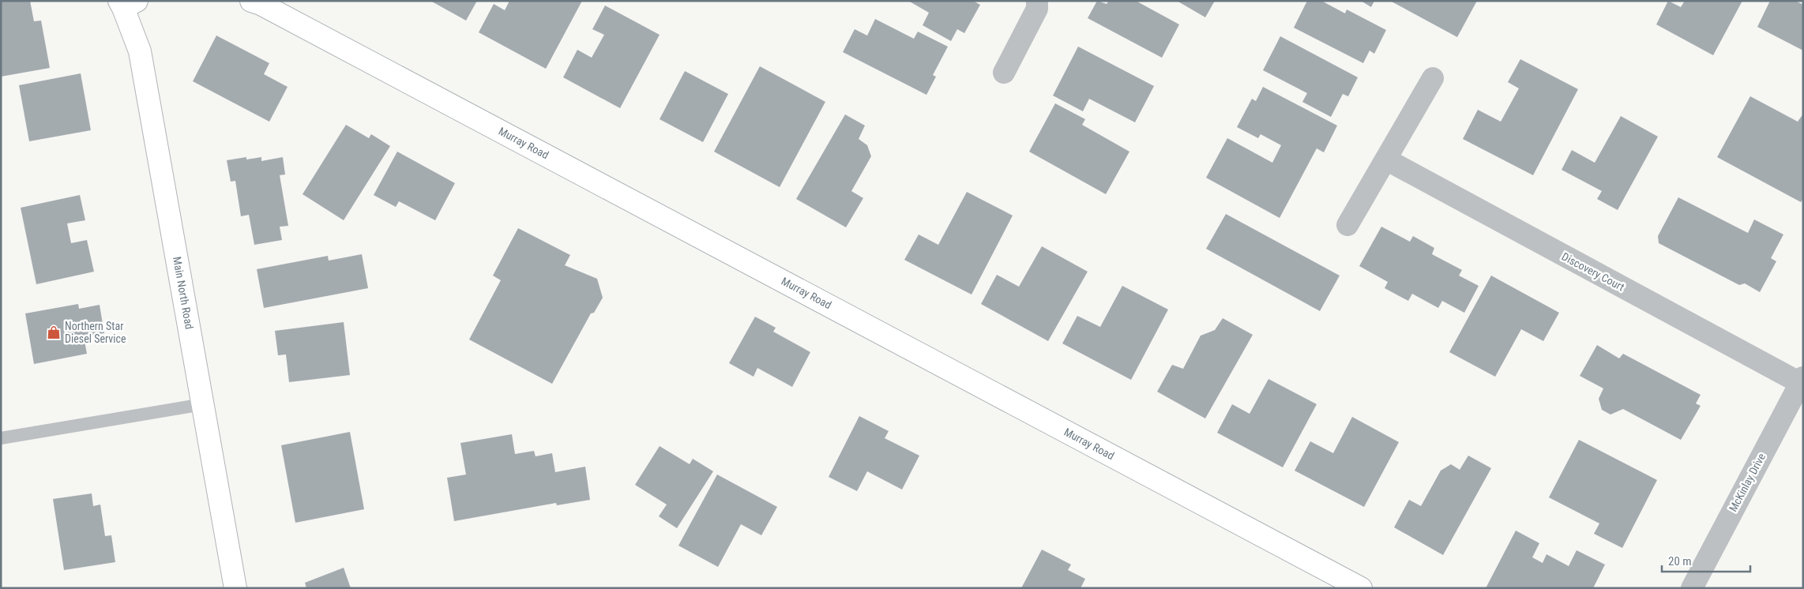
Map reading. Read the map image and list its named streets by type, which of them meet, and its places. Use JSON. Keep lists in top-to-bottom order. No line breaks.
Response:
{"streets":{"street":["Murray Road","Discovery Court","Main North Road","McKinlay Drive"]},"crossings":[["Discovery Court","McKinlay Drive"]],"places":{"shop":["Northern Star Diesel Service"]},"scale_bar":"20 m"}
